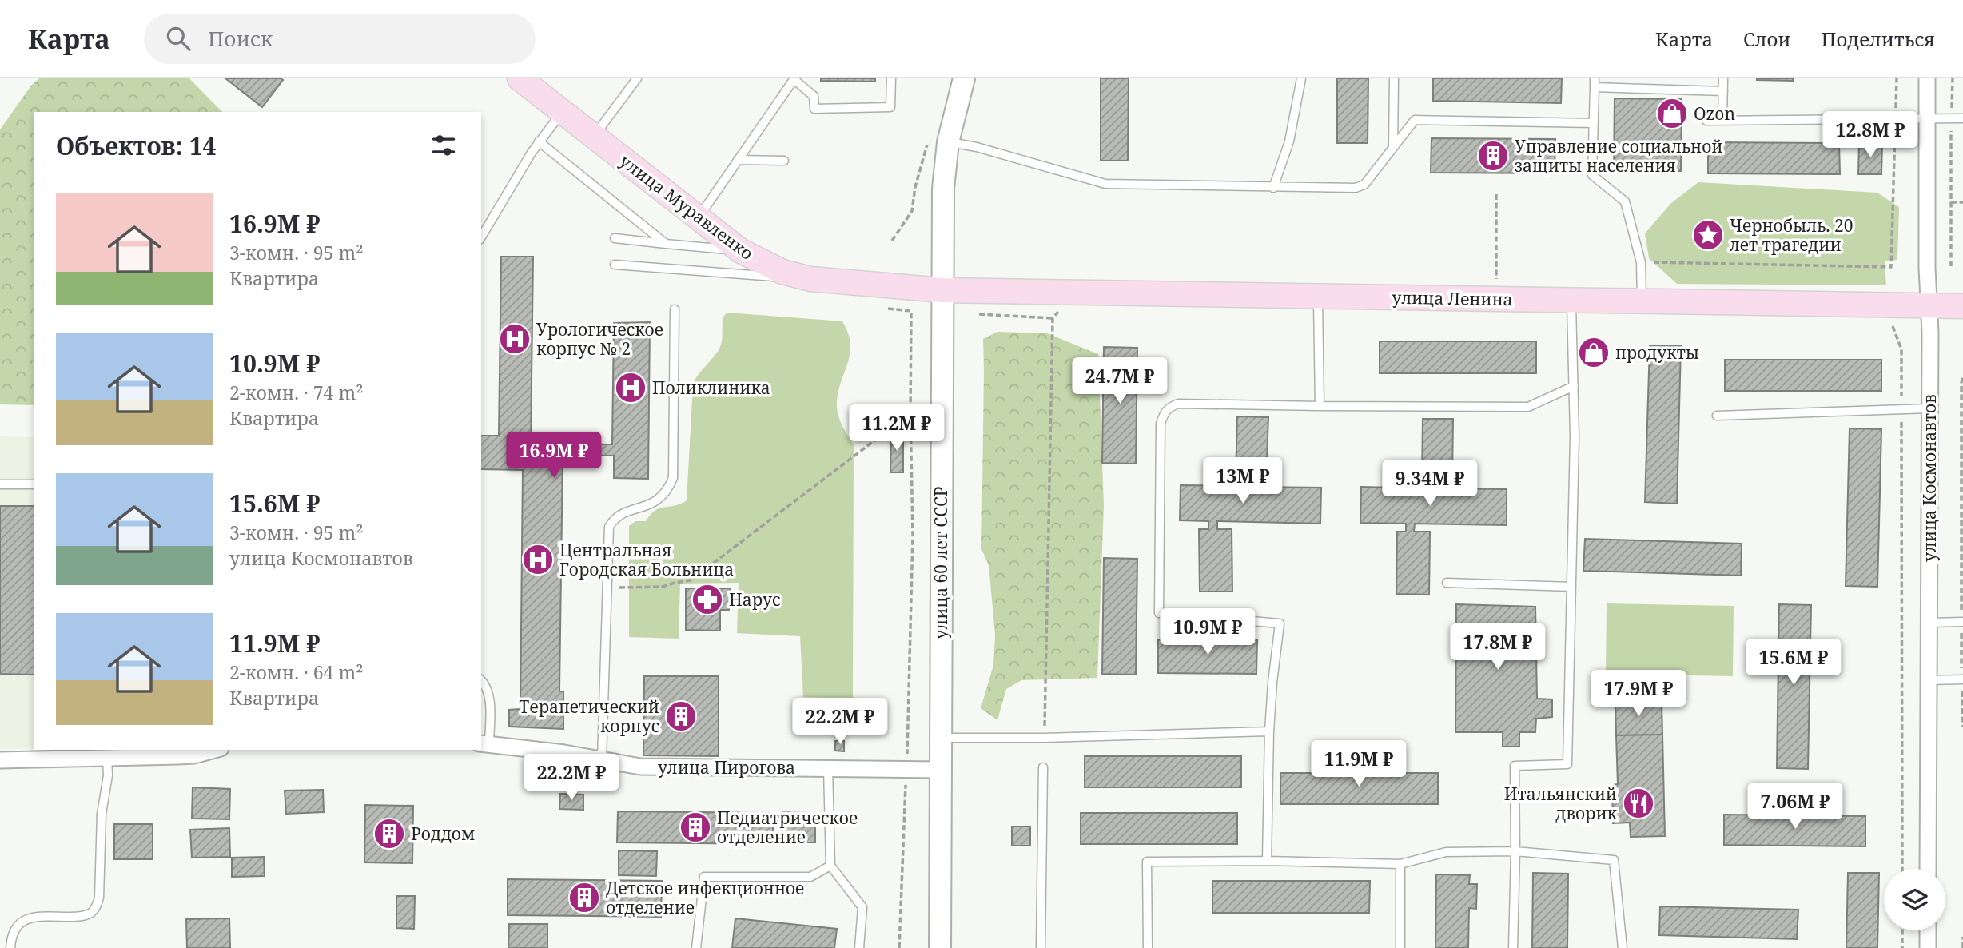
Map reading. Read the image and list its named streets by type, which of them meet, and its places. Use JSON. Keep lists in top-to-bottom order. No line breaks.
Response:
{"streets":{"main road":["улица Муравленко","улица Ленина","улица 60 лет СССР"],"street":["улица Космонавтов","улица Пирогова"]},"crossings":[["улица Муравленко","улица Ленина"],["улица Муравленко","улица 60 лет СССР"],["улица Ленина","улица Космонавтов"],["улица Ленина","улица 60 лет СССР"],["улица 60 лет СССР","улица Пирогова"]],"places":{"shop":["Ozon","продукты"],"building":["Управление социальной защиты населения","Терапетический корпус","Педиатрическое отделение","Роддом","Детское инфекционное отделение"],"place":["Чернобыль. 20 лет трагедии"],"hospital":["Урологическое корпус № 2","Поликлиника","Центральная Городская Больница"],"pharmacy":["Нарус"],"restaurant":["Итальянский дворик"]},"page":{"header":"Карта","search":"Поиск","nav":["Карта","Слои","Поделиться"],"price":["12.8M ₽","24.7M ₽","11.2M ₽","16.9M ₽","13M ₽","9.34M ₽","10.9M ₽","17.8M ₽","15.6M ₽","17.9M ₽","22.2M ₽","11.9M ₽","22.2M ₽","7.06M ₽"],"heading":"Объектов: 14","list":[{"name":"16.9M ₽","note":"3-комн. · 95 m² · Квартира"},{"name":"10.9M ₽","note":"2-комн. · 74 m² · Квартира"},{"name":"15.6M ₽","note":"3-комн. · 95 m² · улица Космонавтов"},{"name":"11.9M ₽","note":"2-комн. · 64 m² · Квартира"}]}}
